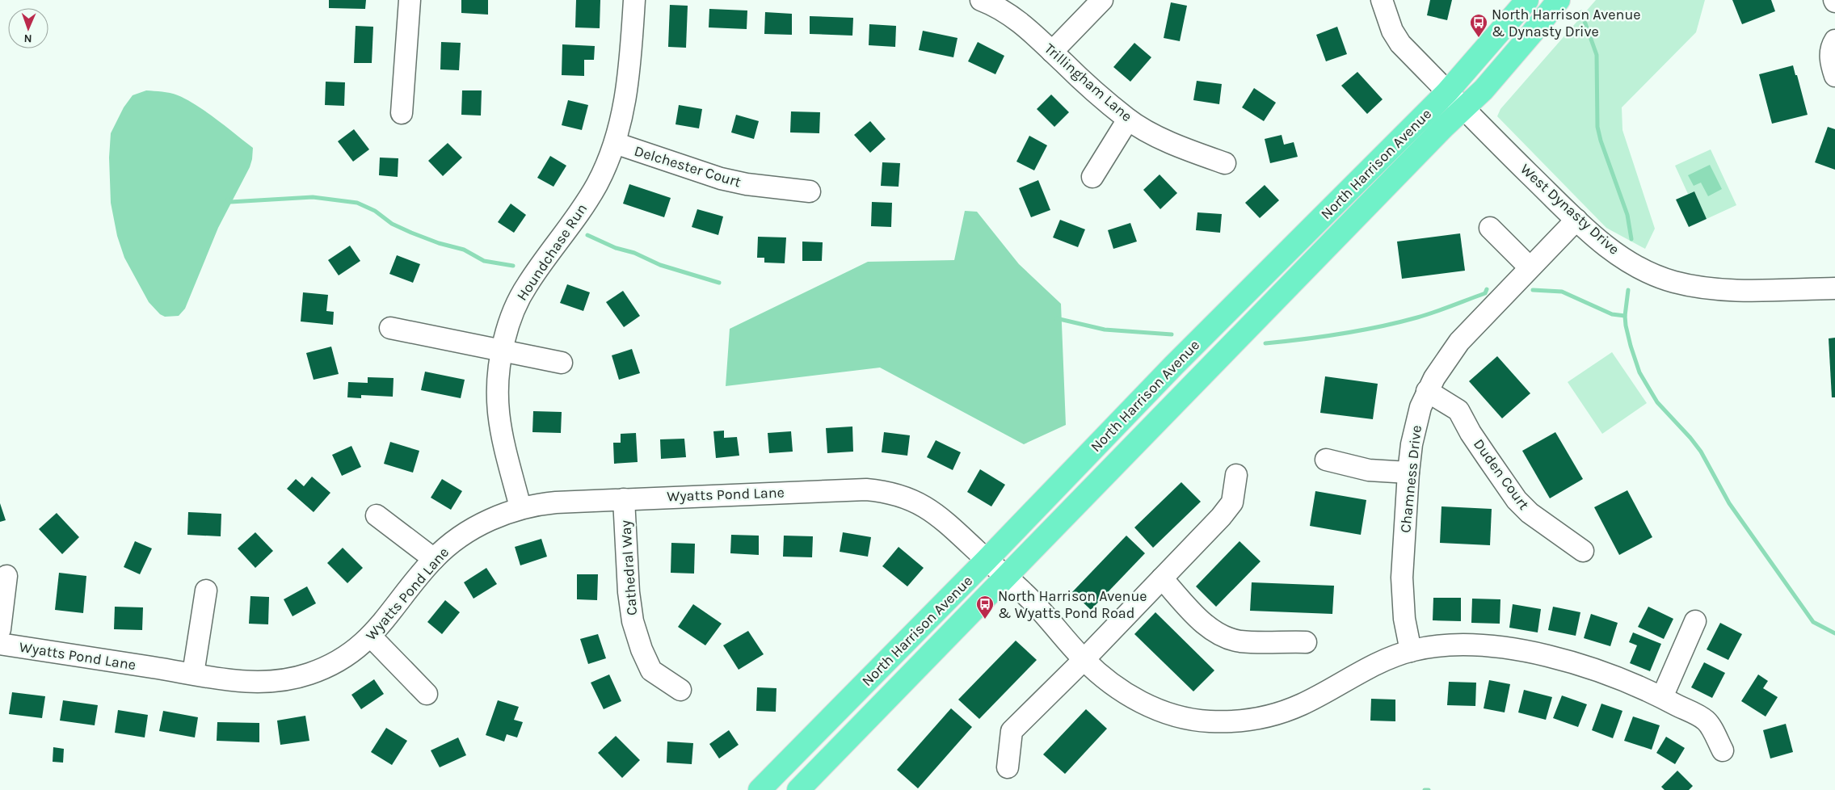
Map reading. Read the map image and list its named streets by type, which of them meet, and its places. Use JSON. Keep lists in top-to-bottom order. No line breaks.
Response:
{"streets":{"main road":["North Harrison Avenue"],"street":["Trillingham Lane","Delchester Court","West Dynasty Drive","Houndchase Run","Duden Court","Chamness Drive","Wyatts Pond Lane","Cathedral Way"]},"crossings":[["North Harrison Avenue","West Dynasty Drive"],["North Harrison Avenue","Wyatts Pond Lane"],["Delchester Court","Houndchase Run"],["West Dynasty Drive","Chamness Drive"],["Houndchase Run","Wyatts Pond Lane"],["Duden Court","Chamness Drive"],["Chamness Drive","Wyatts Pond Lane"],["Wyatts Pond Lane","Cathedral Way"]],"places":{"bus stop":["North Harrison Avenue & Dynasty Drive","North Harrison Avenue & Wyatts Pond Road"]},"north":"bottom"}
